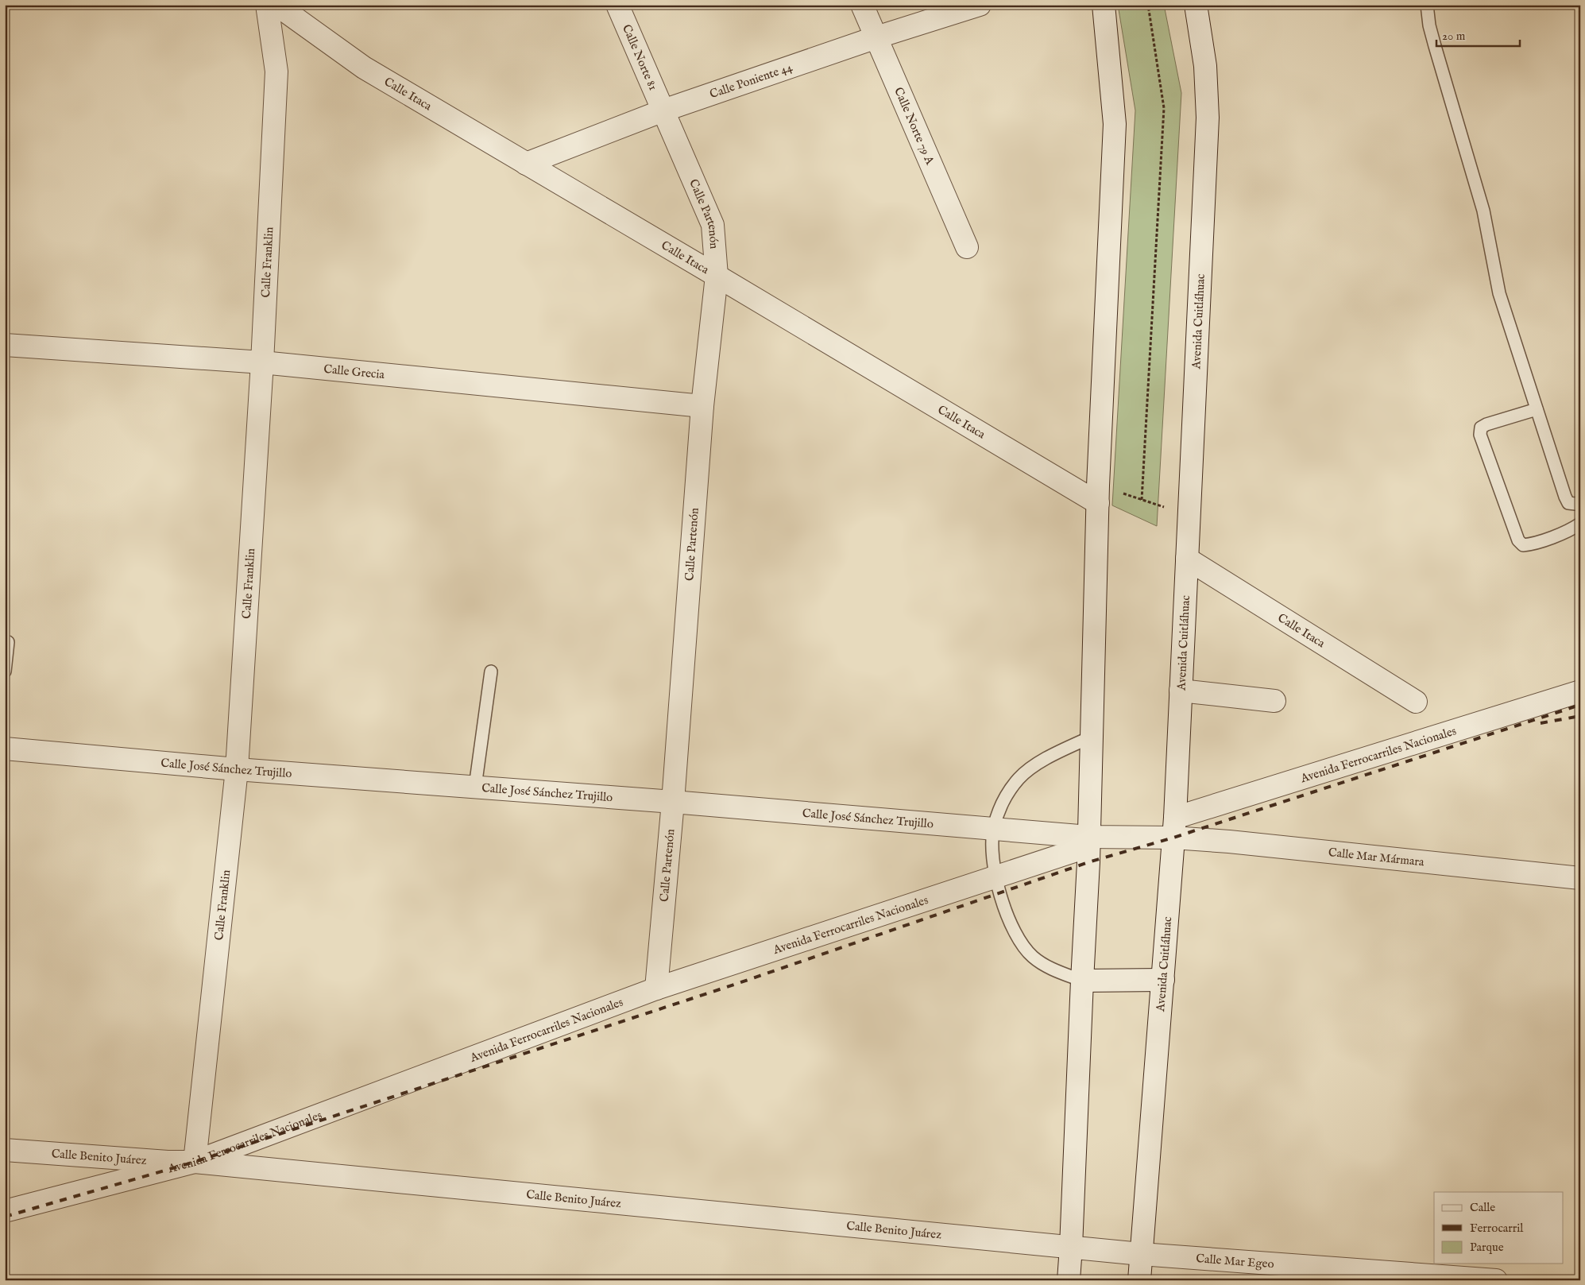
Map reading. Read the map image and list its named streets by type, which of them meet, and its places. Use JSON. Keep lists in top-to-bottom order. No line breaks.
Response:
{"streets":{"street":["Calle Norte 81","Calle Poniente 44","Calle Itaca","Calle Norte 79 A","Calle Partenón","Calle Franklin","Avenida Cuitláhuac","Calle Grecia","Avenida Ferrocarriles Nacionales","Calle José Sánchez Trujillo","Calle Mar Mármara","Calle Benito Juárez","Calle Mar Egeo"]},"crossings":[["Calle Norte 81","Calle Poniente 44"],["Calle Norte 81","Calle Partenón"],["Calle Poniente 44","Calle Itaca"],["Calle Poniente 44","Calle Norte 79 A"],["Calle Poniente 44","Calle Partenón"],["Calle Itaca","Calle Partenón"],["Calle Itaca","Avenida Cuitláhuac"],["Calle Partenón","Calle Grecia"],["Calle Partenón","Avenida Ferrocarriles Nacionales"],["Calle Partenón","Calle José Sánchez Trujillo"],["Calle Franklin","Calle Grecia"],["Calle Franklin","Avenida Ferrocarriles Nacionales"],["Calle Franklin","Calle José Sánchez Trujillo"],["Calle Franklin","Calle Benito Juárez"],["Avenida Cuitláhuac","Avenida Ferrocarriles Nacionales"],["Avenida Cuitláhuac","Calle Mar Mármara"],["Avenida Cuitláhuac","Calle Benito Juárez"],["Avenida Cuitláhuac","Calle Mar Egeo"],["Avenida Ferrocarriles Nacionales","Calle José Sánchez Trujillo"],["Avenida Ferrocarriles Nacionales","Calle Mar Mármara"],["Avenida Ferrocarriles Nacionales","Calle Benito Juárez"],["Calle Benito Juárez","Calle Mar Egeo"]],"legend":["Calle","Ferrocarril","Parque"],"scale_bar":"20 m"}
